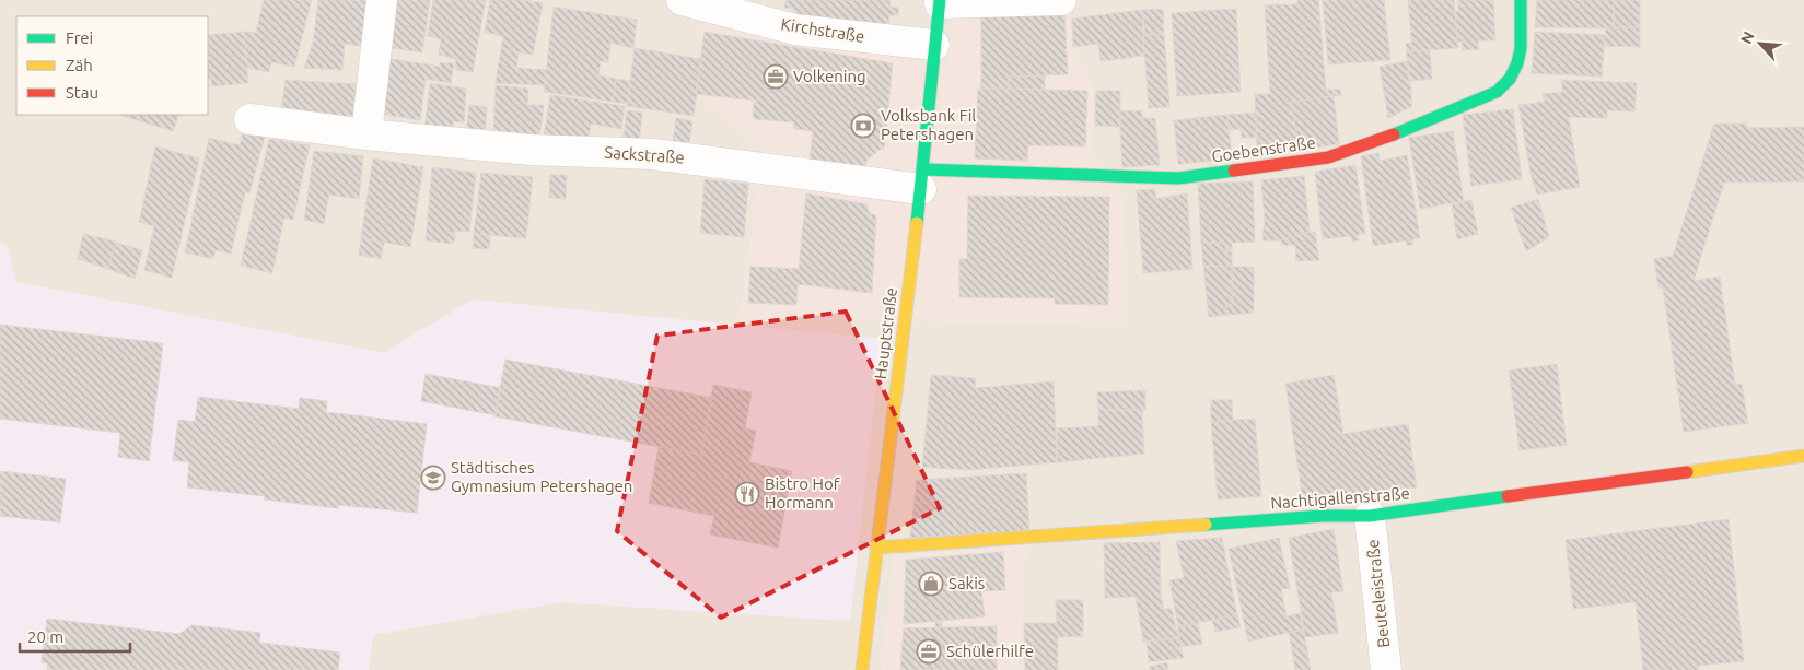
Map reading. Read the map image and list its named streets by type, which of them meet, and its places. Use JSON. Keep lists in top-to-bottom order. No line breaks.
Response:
{"streets":{"street":["Kirchstraße","Goebenstraße","Sackstraße","Hauptstraße","Nachtigallenstraße","Beuteleistraße"]},"crossings":[["Kirchstraße","Hauptstraße"],["Goebenstraße","Sackstraße"],["Goebenstraße","Hauptstraße"],["Sackstraße","Hauptstraße"],["Hauptstraße","Nachtigallenstraße"],["Nachtigallenstraße","Beuteleistraße"]],"places":{"office":["Volkening","Schülerhilfe"],"bank":["Volksbank Fil Petershagen"],"school or university":["Städtisches Gymnasium Petershagen"],"restaurant":["Bistro Hof Hormann"],"shop":["Sakis"]},"legend":["Frei","Zäh","Stau"],"scale_bar":"20 m","north":"top left"}
